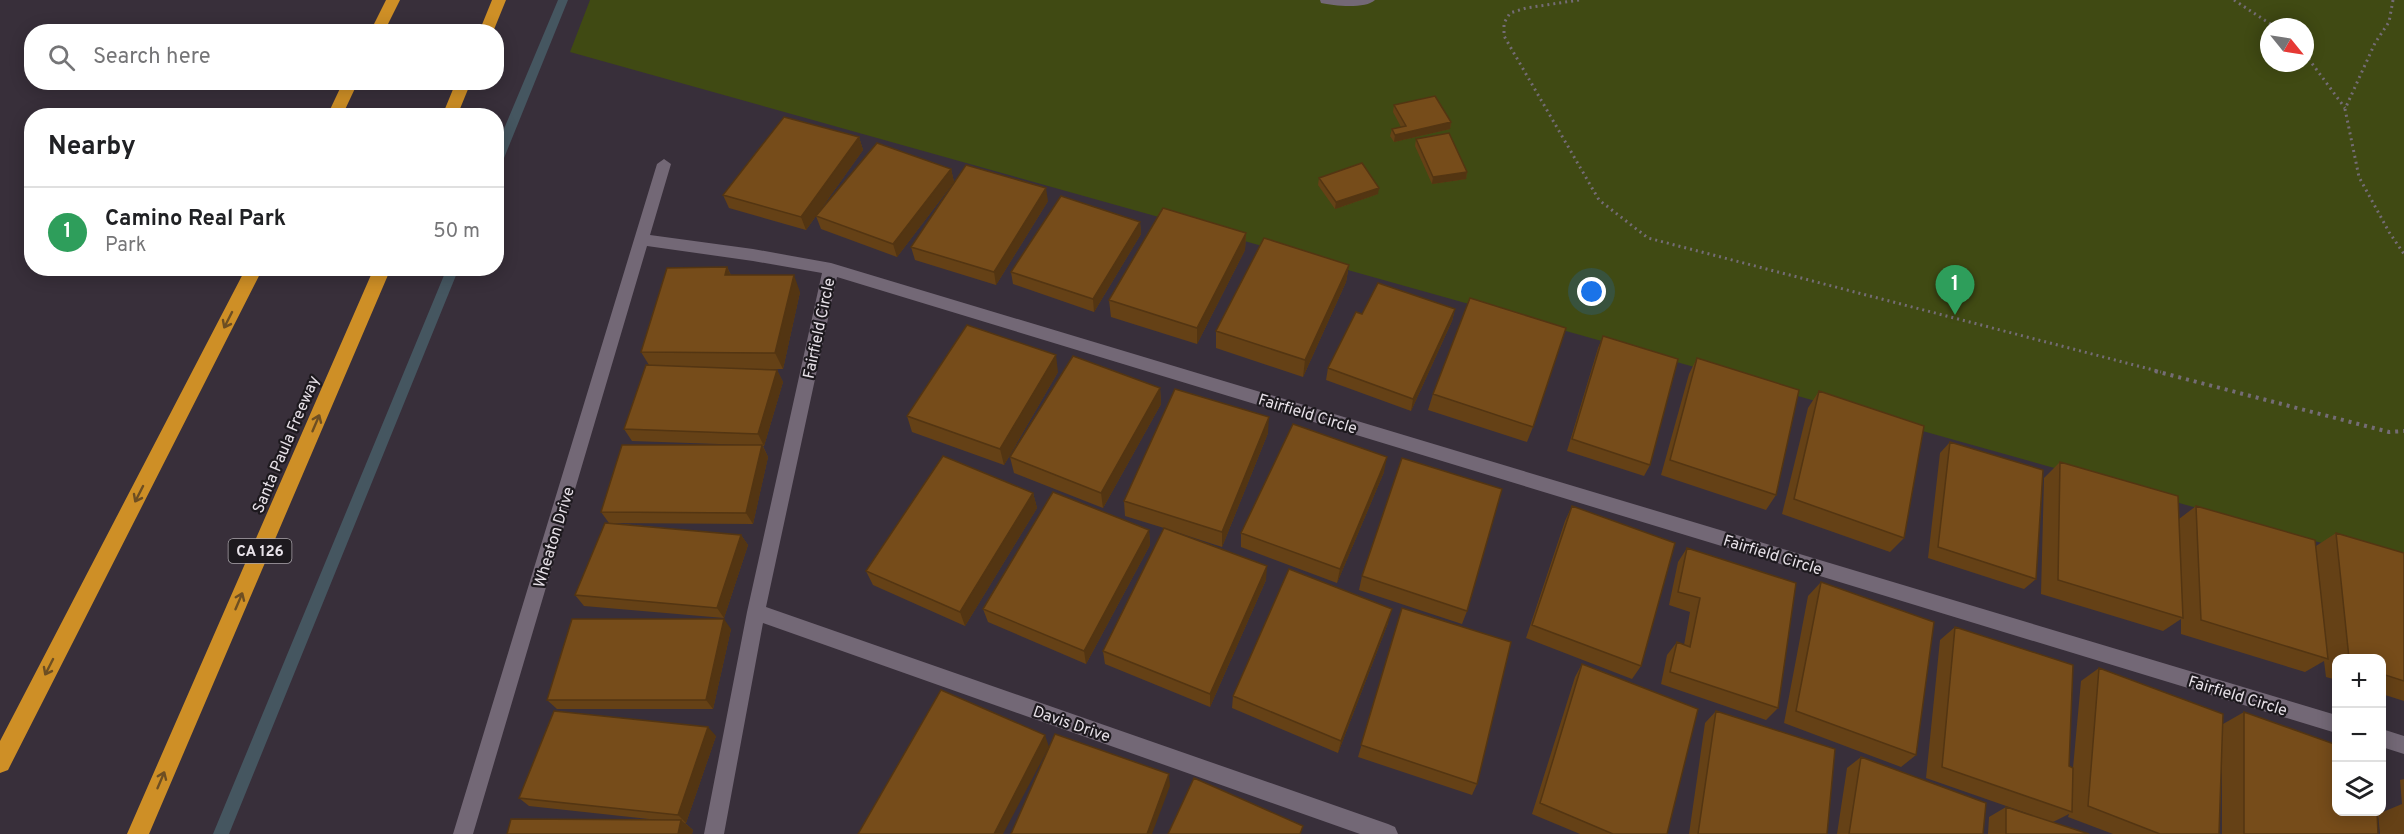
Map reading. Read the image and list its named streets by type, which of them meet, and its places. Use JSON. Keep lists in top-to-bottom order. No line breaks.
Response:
{"streets":{"highway":["Santa Paula Freeway","CA 126"],"lane":["Fairfield Circle","Wheaton Drive","Davis Drive"]},"crossings":[["Fairfield Circle","Davis Drive"]],"north":"bottom right","page":{"search":"Search here","heading":"Nearby","list":[{"mark":"1","name":"Camino Real Park","note":"Park","value":"50 m"}],"pins":"1","map_buttons":["+","−"]}}
